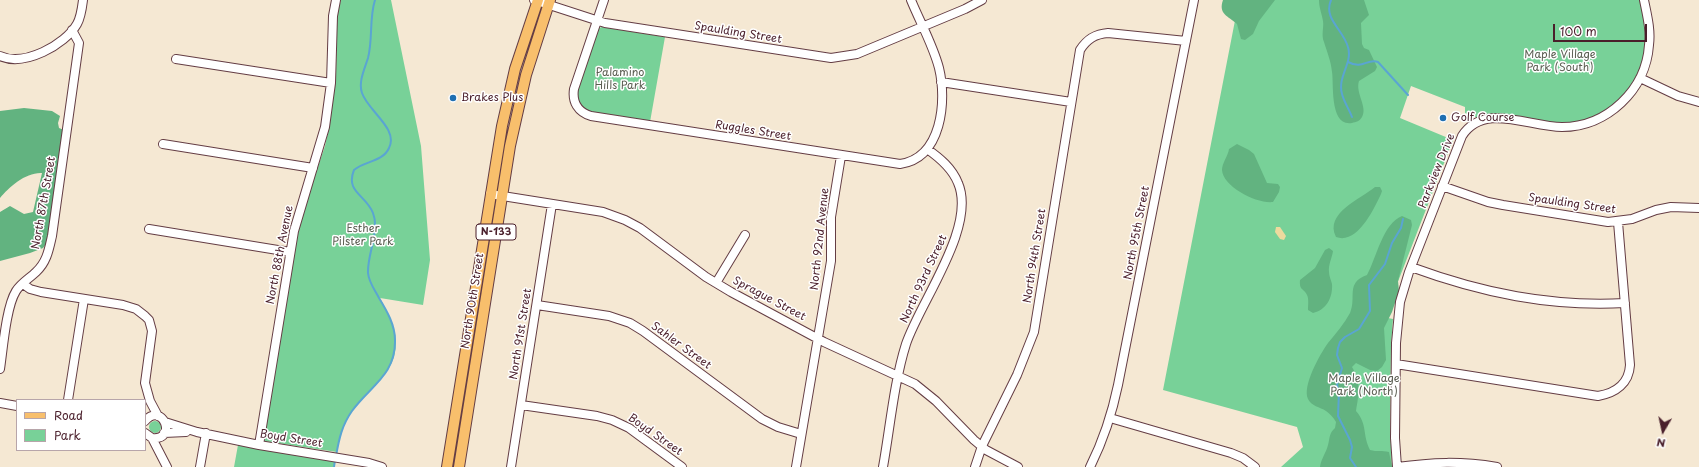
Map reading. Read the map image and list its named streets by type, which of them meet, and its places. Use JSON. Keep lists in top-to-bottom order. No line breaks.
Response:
{"streets":{"main road":["N-133","North 90th Street"],"street":["Spaulding Street","Ruggles Street","Parkview Drive","North 87th Street","North 95th Street","North 92nd Avenue","North 88th Avenue","North 94th Street","North 93rd Street","Sprague Street","North 91st Street","Sahler Street","Boyd Street"]},"crossings":[["Spaulding Street","Ruggles Street"],["Spaulding Street","Parkview Drive"],["Spaulding Street","North 90th Street"],["Ruggles Street","North 92nd Avenue"],["Ruggles Street","North 93rd Street"],["North 95th Street","North 94th Street"],["North 92nd Avenue","Sprague Street"],["North 92nd Avenue","Sahler Street"],["North 88th Avenue","Boyd Street"],["North 94th Street","Sprague Street"],["North 93rd Street","Sprague Street"],["Sprague Street","North 90th Street"],["Sprague Street","North 91st Street"],["North 91st Street","Sahler Street"],["North 91st Street","Boyd Street"]],"parks":["Maple Village Park (South)","Palamino Hills Park","Esther Pilster Park","Maple Village Park (North)"],"places":["Brakes Plus","Golf Course"],"legend":["Road","Park"],"scale_bar":"100 m","north":"bottom"}
